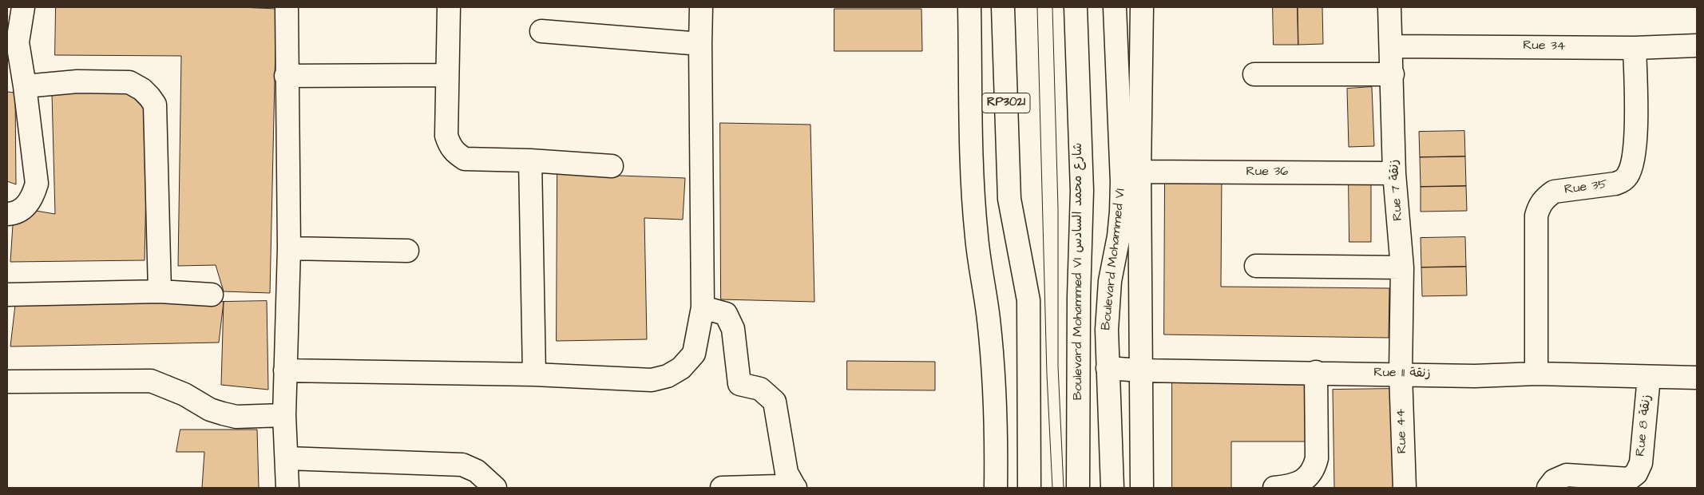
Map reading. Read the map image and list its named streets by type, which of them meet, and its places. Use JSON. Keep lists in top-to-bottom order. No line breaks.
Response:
{"streets":{"main road":["Rue 34","RP3021","Rue 36","Rue 35","Rue 7 زنقة","Boulevard Mohammed VI","Boulevard Mohammed VI شارع محمد السادس","Rue 11 زنقة","Rue 8 زنقة","Rue 44"]},"crossings":[["Rue 34","Rue 35"],["Rue 34","Rue 7 زنقة"],["Rue 36","Rue 7 زنقة"],["Rue 36","Boulevard Mohammed VI"],["Rue 35","Rue 11 زنقة"],["Rue 7 زنقة","Rue 11 زنقة"],["Rue 7 زنقة","Rue 44"],["Boulevard Mohammed VI","Rue 11 زنقة"],["Rue 11 زنقة","Rue 8 زنقة"],["Rue 11 زنقة","Rue 44"]]}
